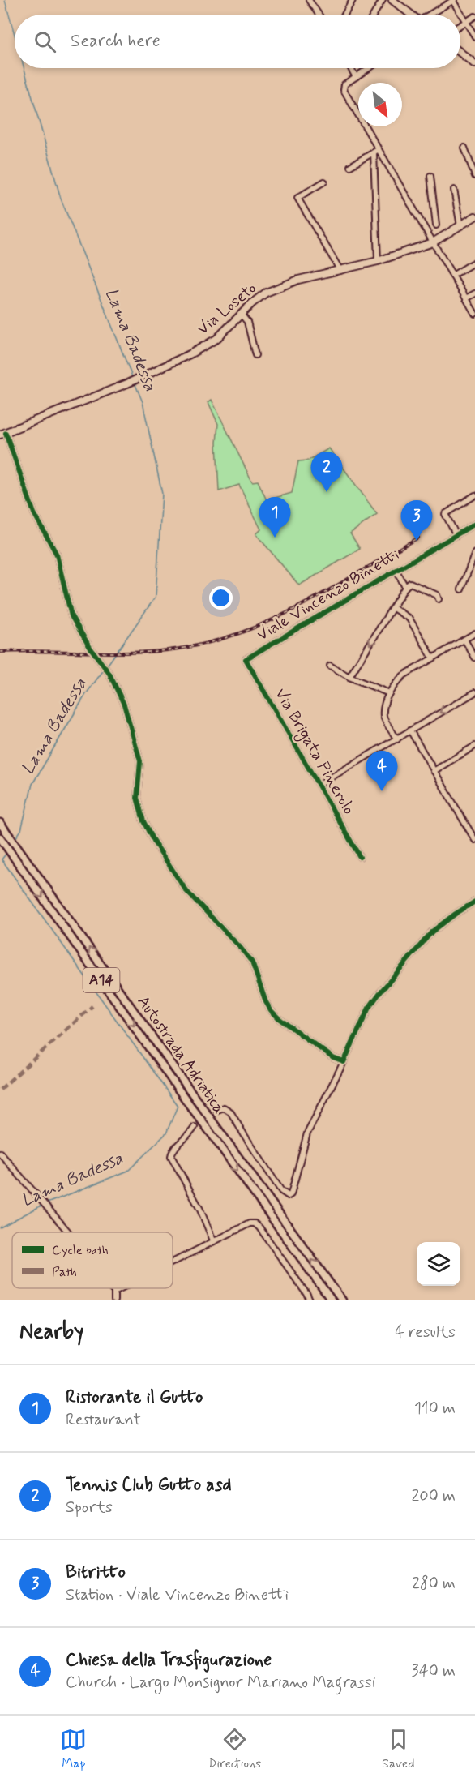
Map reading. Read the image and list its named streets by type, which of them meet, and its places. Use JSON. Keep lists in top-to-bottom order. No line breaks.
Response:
{"streets":{"highway":["A14","Autostrada Adriatica"],"main road":["Via Loseto"],"street":["Viale Vincenzo Binetti","Via Brigata Pinerolo"]},"crossings":[["Viale Vincenzo Binetti","Via Brigata Pinerolo"]],"water":["Lama Badessa"],"legend":["Cycle path","Path"],"north":"bottom right","page":{"search":"Search here","pins":["2","1","3","4"],"heading":["Nearby","4 results"],"list":[{"mark":"1","name":"Ristorante il Gutto","note":"Restaurant","value":"110 m"},{"mark":"2","name":"Tennis Club Gutto asd","note":"Sports","value":"200 m"},{"mark":"3","name":"Bitritto","note":"Station · Viale Vincenzo Binetti","value":"280 m"},{"mark":"4","name":"Chiesa della Trasfigurazione","note":"Church · Largo Monsignor Mariano Magrassi","value":"340 m"}],"nav":["Map","Directions","Saved"]}}
